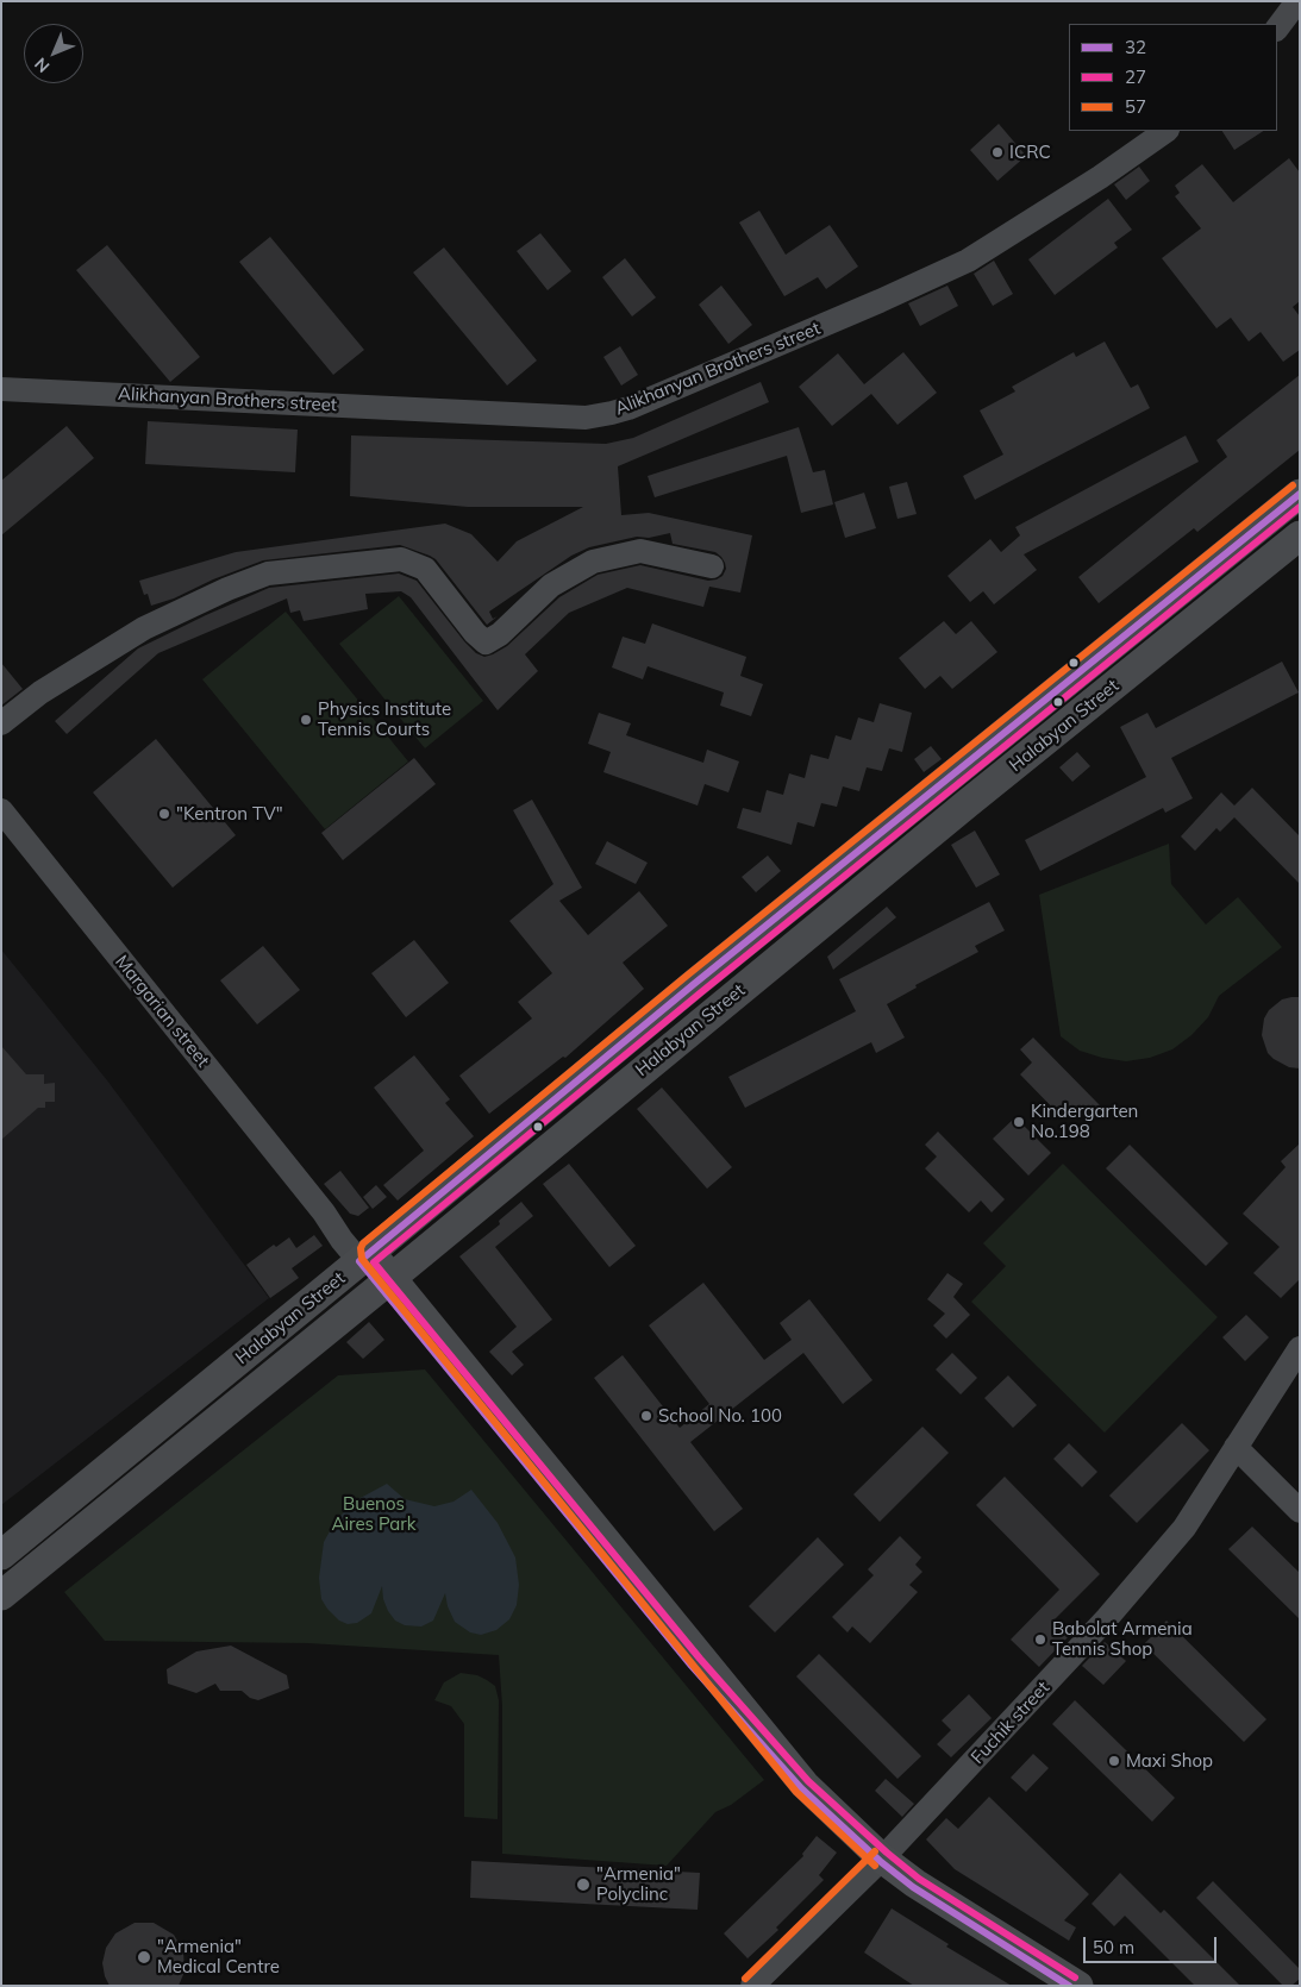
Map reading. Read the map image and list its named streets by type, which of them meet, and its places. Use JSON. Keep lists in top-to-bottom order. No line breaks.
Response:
{"streets":{"main road":["Halabyan Street","Margarian street"],"street":["Alikhanyan Brothers street","Fuchik street"]},"crossings":[["Halabyan Street","Margarian street"],["Margarian street","Fuchik street"]],"parks":["Buenos Aires Park"],"places":["ICRC","Physics Institute Tennis Courts","\"Kentron TV\"","Kindergarten No.198","School No. 100","Babolat Armenia Tennis Shop","Maxi Shop","\"Armenia\" Polyclinc","\"Armenia\" Medical Centre"],"lines":["transit line 57","transit line 32","transit line 27"],"legend":["32","27","57"],"scale_bar":"50 m","north":"bottom left"}
